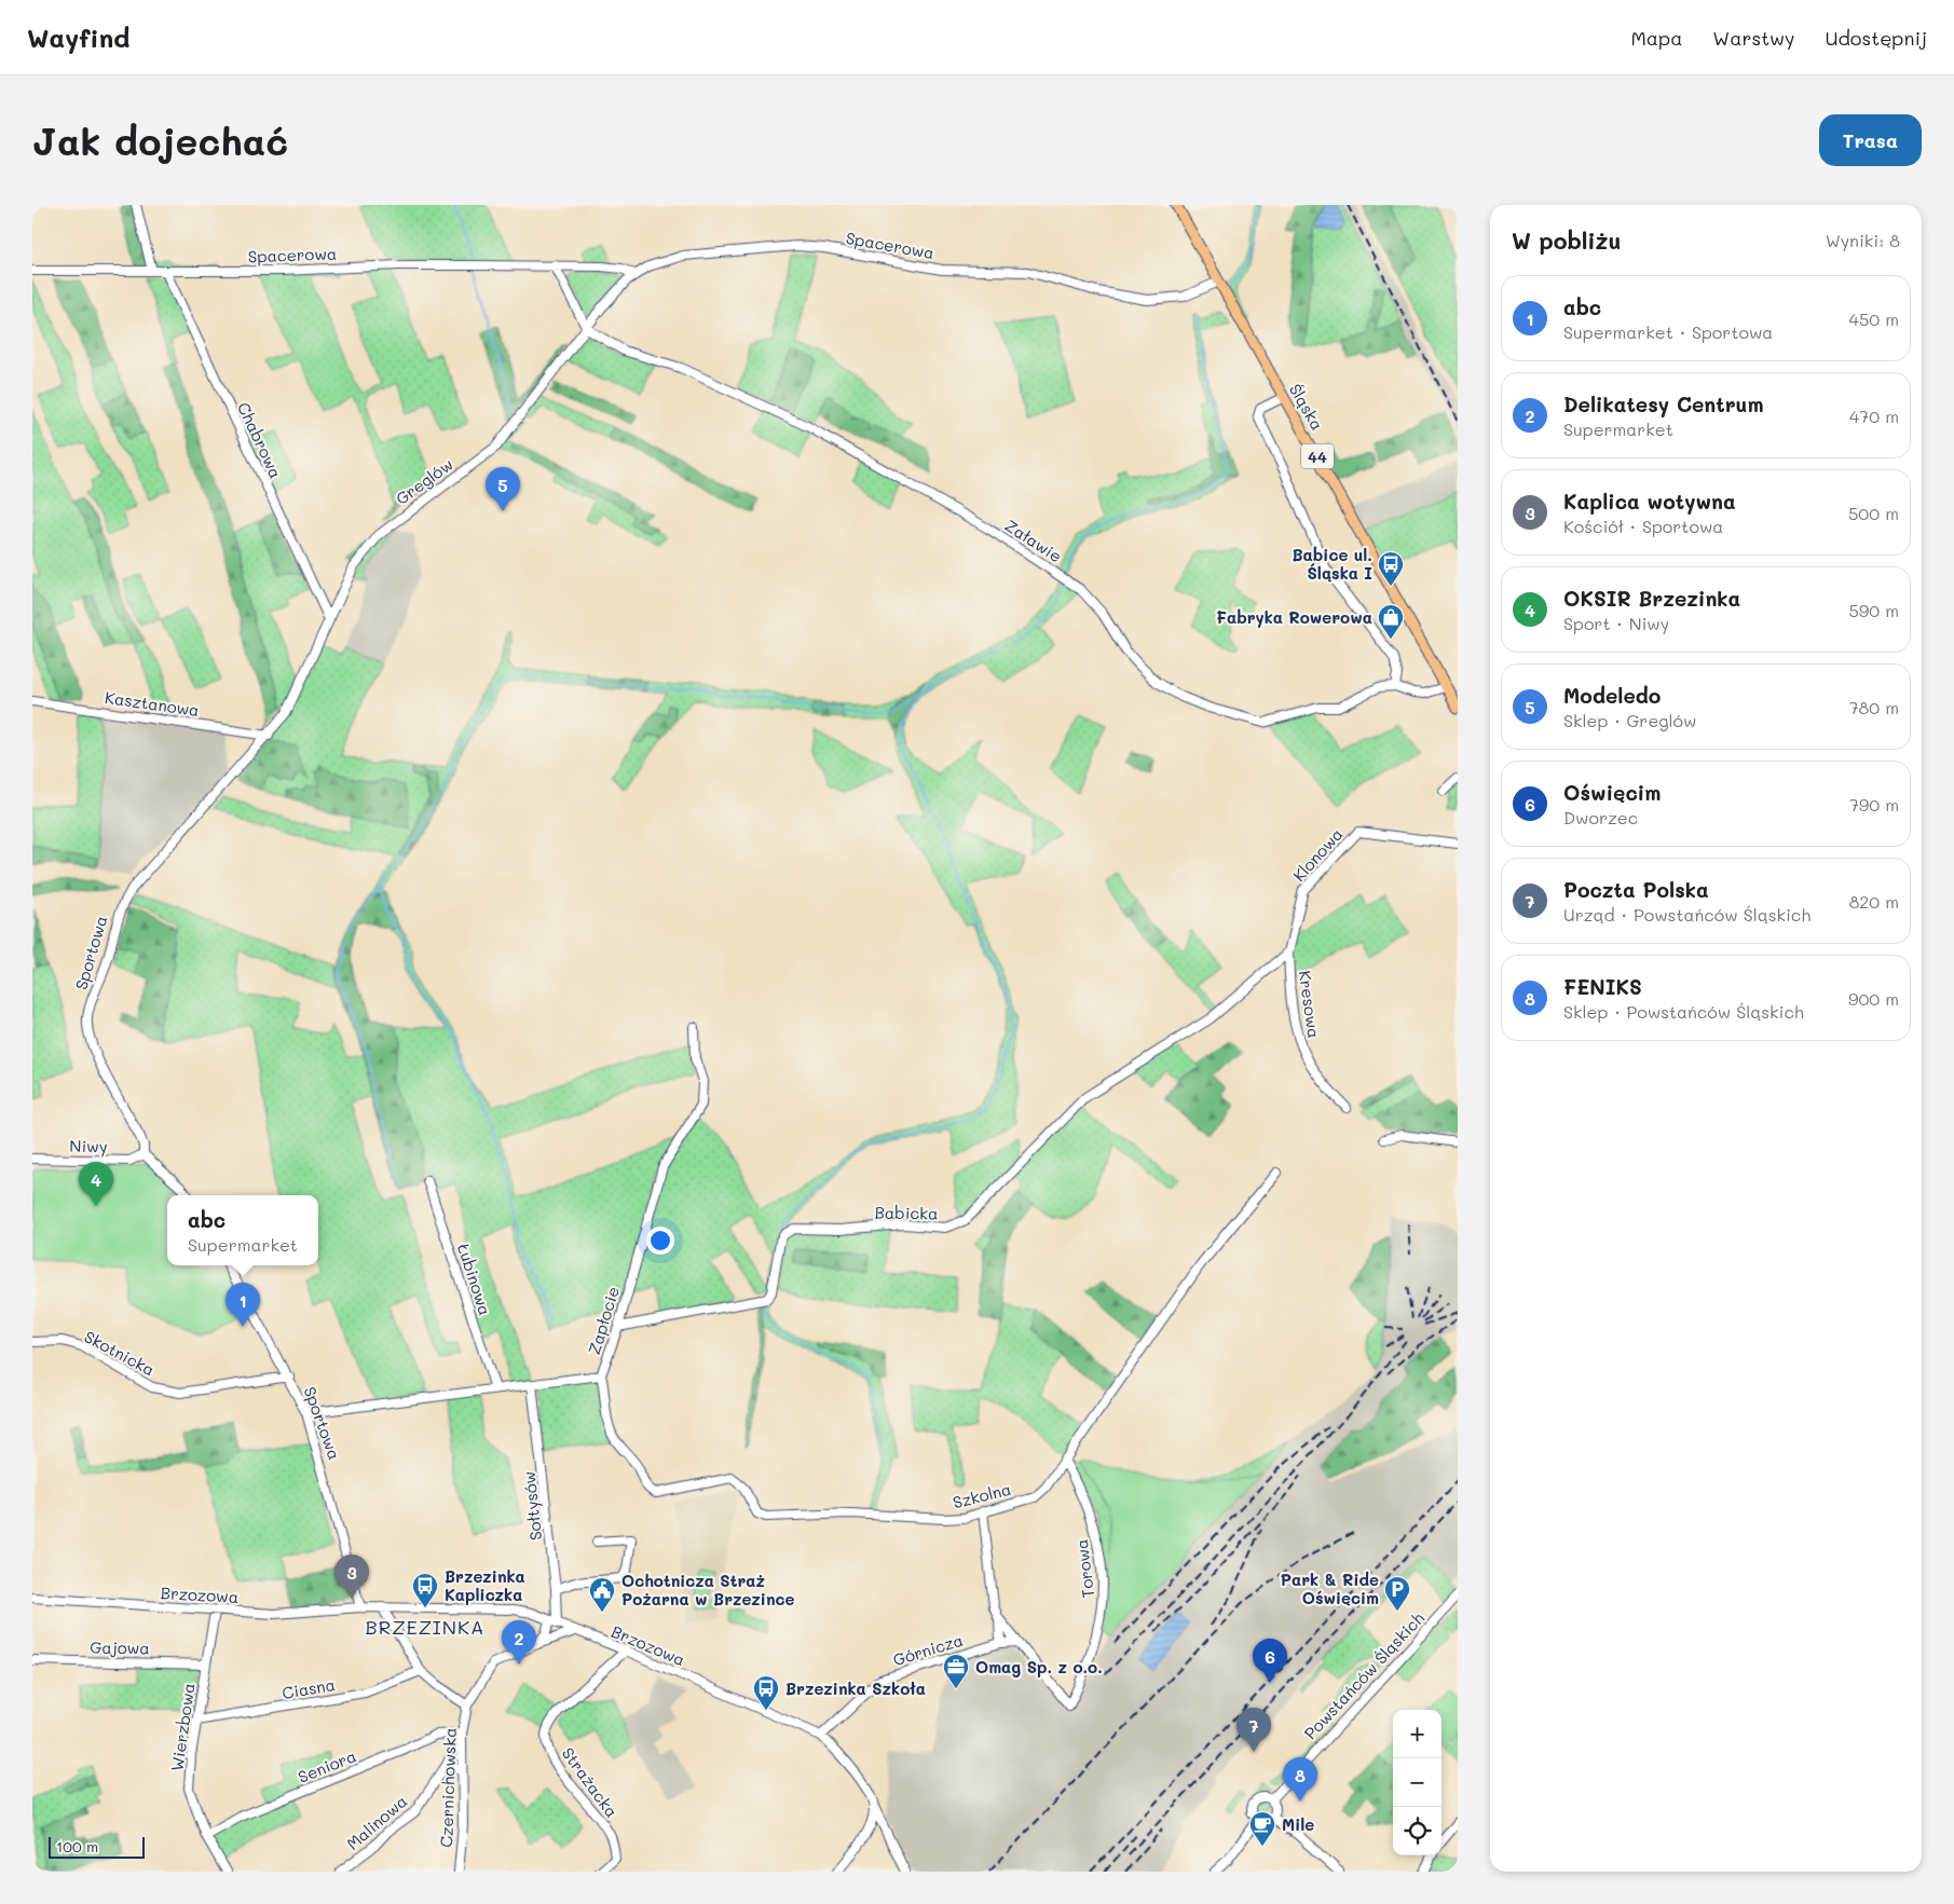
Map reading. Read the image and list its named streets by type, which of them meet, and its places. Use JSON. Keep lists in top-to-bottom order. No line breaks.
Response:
{"streets":{"main road":["Śląska","44"],"street":["Spacerowa","Chabrowa","Greglów","Załawie","Kasztanowa","Klonowa","Sportowa","Kresowa","Niwy","Babicka","Łubinowa","Zapłocie","Skotnicka","Szkolna","Sołtysów","Torowa","Brzozowa","Gajowa","Górnicza","Powstańców Śląskich","Ciasna","Wierzbowa","Seniora","Strażacka","Czernichowska","Malinowa"]},"crossings":[["Spacerowa","Śląska"],["Spacerowa","Chabrowa"],["Spacerowa","Greglów"],["Śląska","Załawie"],["Chabrowa","Greglów"],["Greglów","Załawie"],["Greglów","Kasztanowa"],["Greglów","Sportowa"],["Kasztanowa","Sportowa"],["Klonowa","Kresowa"],["Klonowa","Babicka"],["Sportowa","Niwy"],["Sportowa","Zapłocie"],["Sportowa","Skotnicka"],["Sportowa","Brzozowa"],["Kresowa","Babicka"],["Babicka","Zapłocie"],["Łubinowa","Zapłocie"],["Zapłocie","Szkolna"],["Zapłocie","Sołtysów"],["Szkolna","Torowa"],["Sołtysów","Brzozowa"],["Torowa","Górnicza"],["Brzozowa","Górnicza"],["Brzozowa","Wierzbowa"],["Brzozowa","Strażacka"],["Brzozowa","Czernichowska"],["Gajowa","Wierzbowa"],["Ciasna","Wierzbowa"],["Wierzbowa","Seniora"],["Seniora","Czernichowska"],["Seniora","Malinowa"],["Czernichowska","Malinowa"]],"districts":["BRZEZINKA"],"places":{"bus stop":["Babice ul. Śląska I","Brzezinka Kapliczka","Brzezinka Szkoła"],"shop":["Fabryka Rowerowa"],"parking":["Park & Ride Oświęcim"],"public building":["Ochotnicza Straż Pożarna w Brzezince"],"office":["Omag Sp. z o.o."],"cafe":["Mile"]},"scale_bar":"100 m","page":{"header":"Wayfind","nav":["Mapa","Warstwy","Udostępnij"],"buttons":"Trasa","title":"Jak dojechać","heading":["W pobliżu","Wyniki: 8"],"list":[{"mark":"1","name":"abc","note":"Supermarket · Sportowa","value":"450 m"},{"mark":"2","name":"Delikatesy Centrum","note":"Supermarket","value":"470 m"},{"mark":"3","name":"Kaplica wotywna","note":"Kościół · Sportowa","value":"500 m"},{"mark":"4","name":"OKSIR Brzezinka","note":"Sport · Niwy","value":"590 m"},{"mark":"5","name":"Modeledo","note":"Sklep · Greglów","value":"780 m"},{"mark":"6","name":"Oświęcim","note":"Dworzec","value":"790 m"},{"mark":"7","name":"Poczta Polska","note":"Urząd · Powstańców Śląskich","value":"820 m"},{"mark":"8","name":"FENIKS","note":"Sklep · Powstańców Śląskich","value":"900 m"}],"pins":["5","4","1","3","2","6","7","8"],"popup":["abc","Supermarket"],"map_buttons":["+","−"],"scale":"100 m"}}
